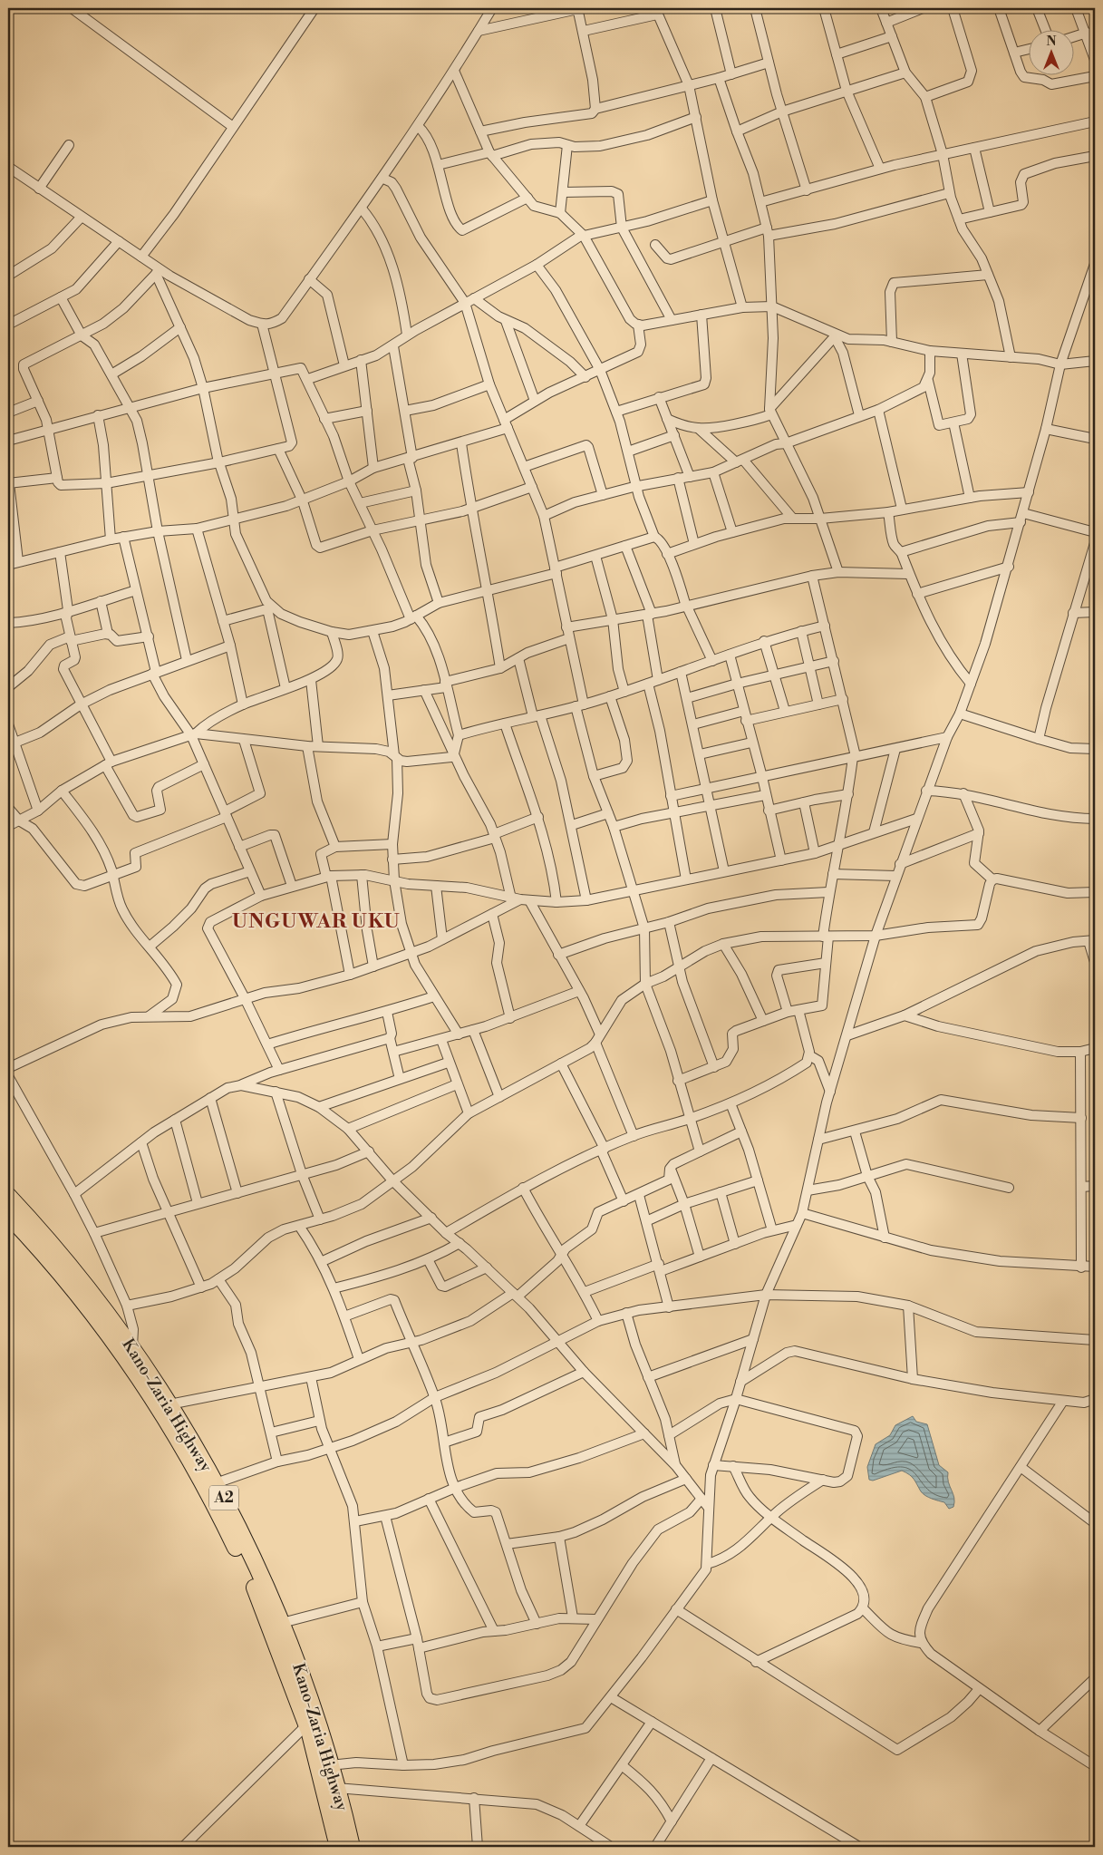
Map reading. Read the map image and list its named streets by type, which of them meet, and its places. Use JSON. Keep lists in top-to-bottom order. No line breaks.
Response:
{"streets":{"highway":["Kano-Zaria Highway","A2"]},"districts":["UNGUWAR UKU"],"north":"top"}
